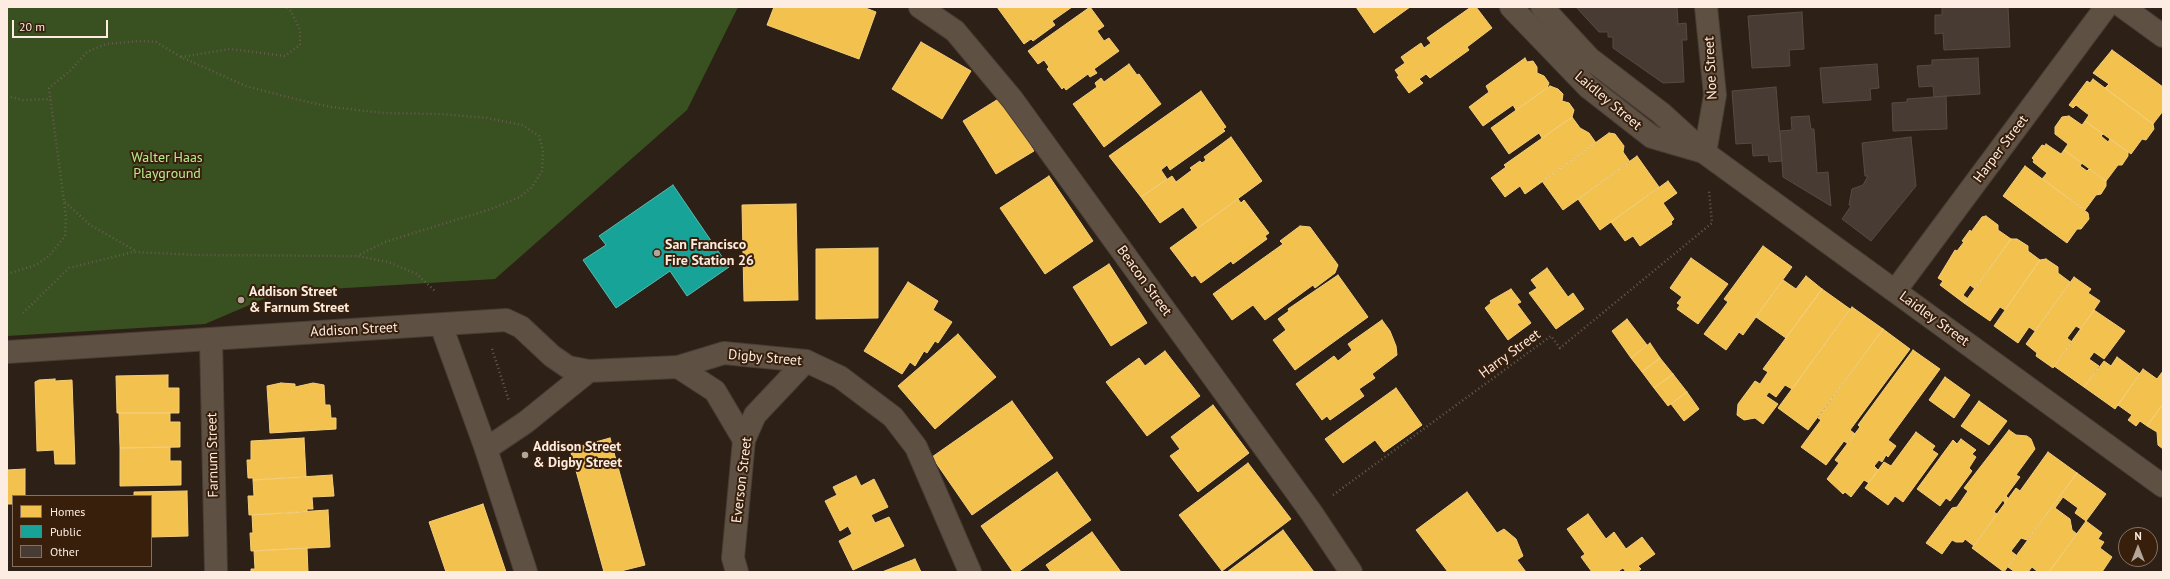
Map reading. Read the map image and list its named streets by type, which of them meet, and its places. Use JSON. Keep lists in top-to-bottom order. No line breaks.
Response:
{"streets":{"street":["Noe Street","Laidley Street","Harper Street","Beacon Street","Addison Street","Digby Street","Farnum Street","Everson Street"],"path":["Harry Street"]},"crossings":[["Noe Street","Laidley Street"],["Noe Street","Harry Street"],["Laidley Street","Harper Street"],["Laidley Street","Harry Street"],["Beacon Street","Harry Street"],["Addison Street","Digby Street"],["Addison Street","Farnum Street"],["Digby Street","Everson Street"]],"parks":["Walter Haas Playground"],"places":["San Francisco Fire Station 26","Addison Street & Farnum Street","Addison Street & Digby Street"],"legend":["Homes","Public","Other"],"scale_bar":"20 m","north":"top"}
